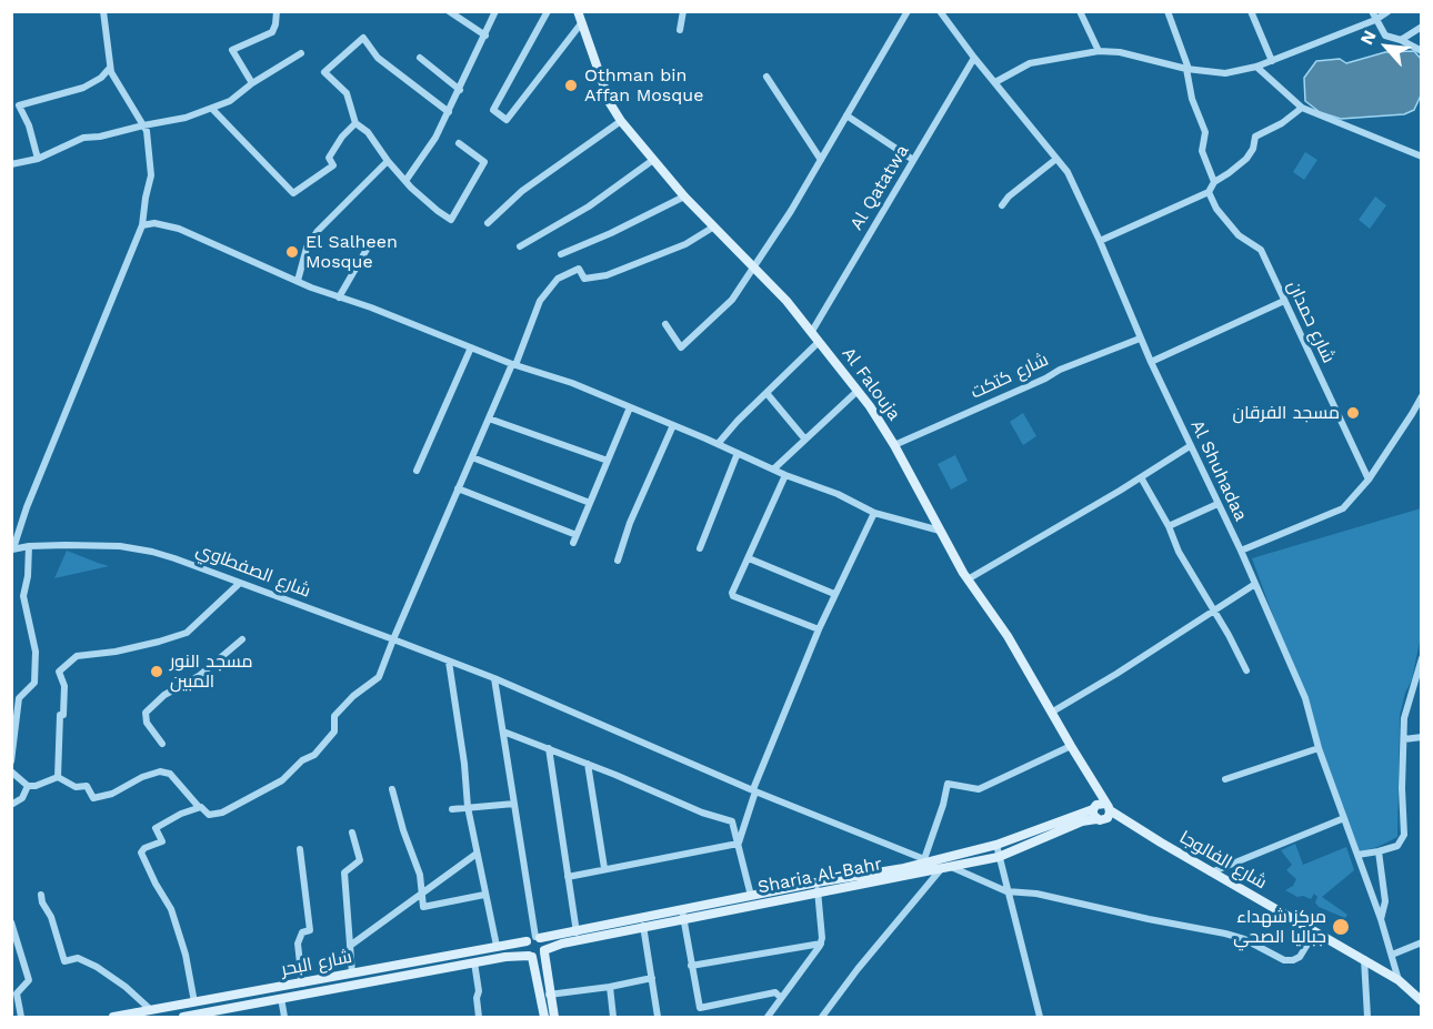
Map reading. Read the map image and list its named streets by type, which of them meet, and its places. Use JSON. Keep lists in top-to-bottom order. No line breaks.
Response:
{"streets":{"main road":["Al Falouja","شارع الفالوجا","Sharia Al-Bahr","شارع البحر"],"street":["Al Qatatwa","شارع حمدان","شارع كتكت","Al Shuhadaa","شارع الصفطاوي"]},"crossings":[["Al Qatatwa","Al Falouja"],["Al Qatatwa","Al Shuhadaa"],["شارع كتكت","Al Falouja"],["شارع كتكت","Al Shuhadaa"],["Al Falouja","شارع الفالوجا"],["Al Shuhadaa","شارع الفالوجا"],["شارع الصفطاوي","Sharia Al-Bahr"],["Sharia Al-Bahr","شارع البحر"]],"places":["Othman bin Affan Mosque","El Salheen Mosque","مسجد الفرقان","مسجد النور المبين","مركز شهداء جباليا الصحي"],"north":"top left"}
